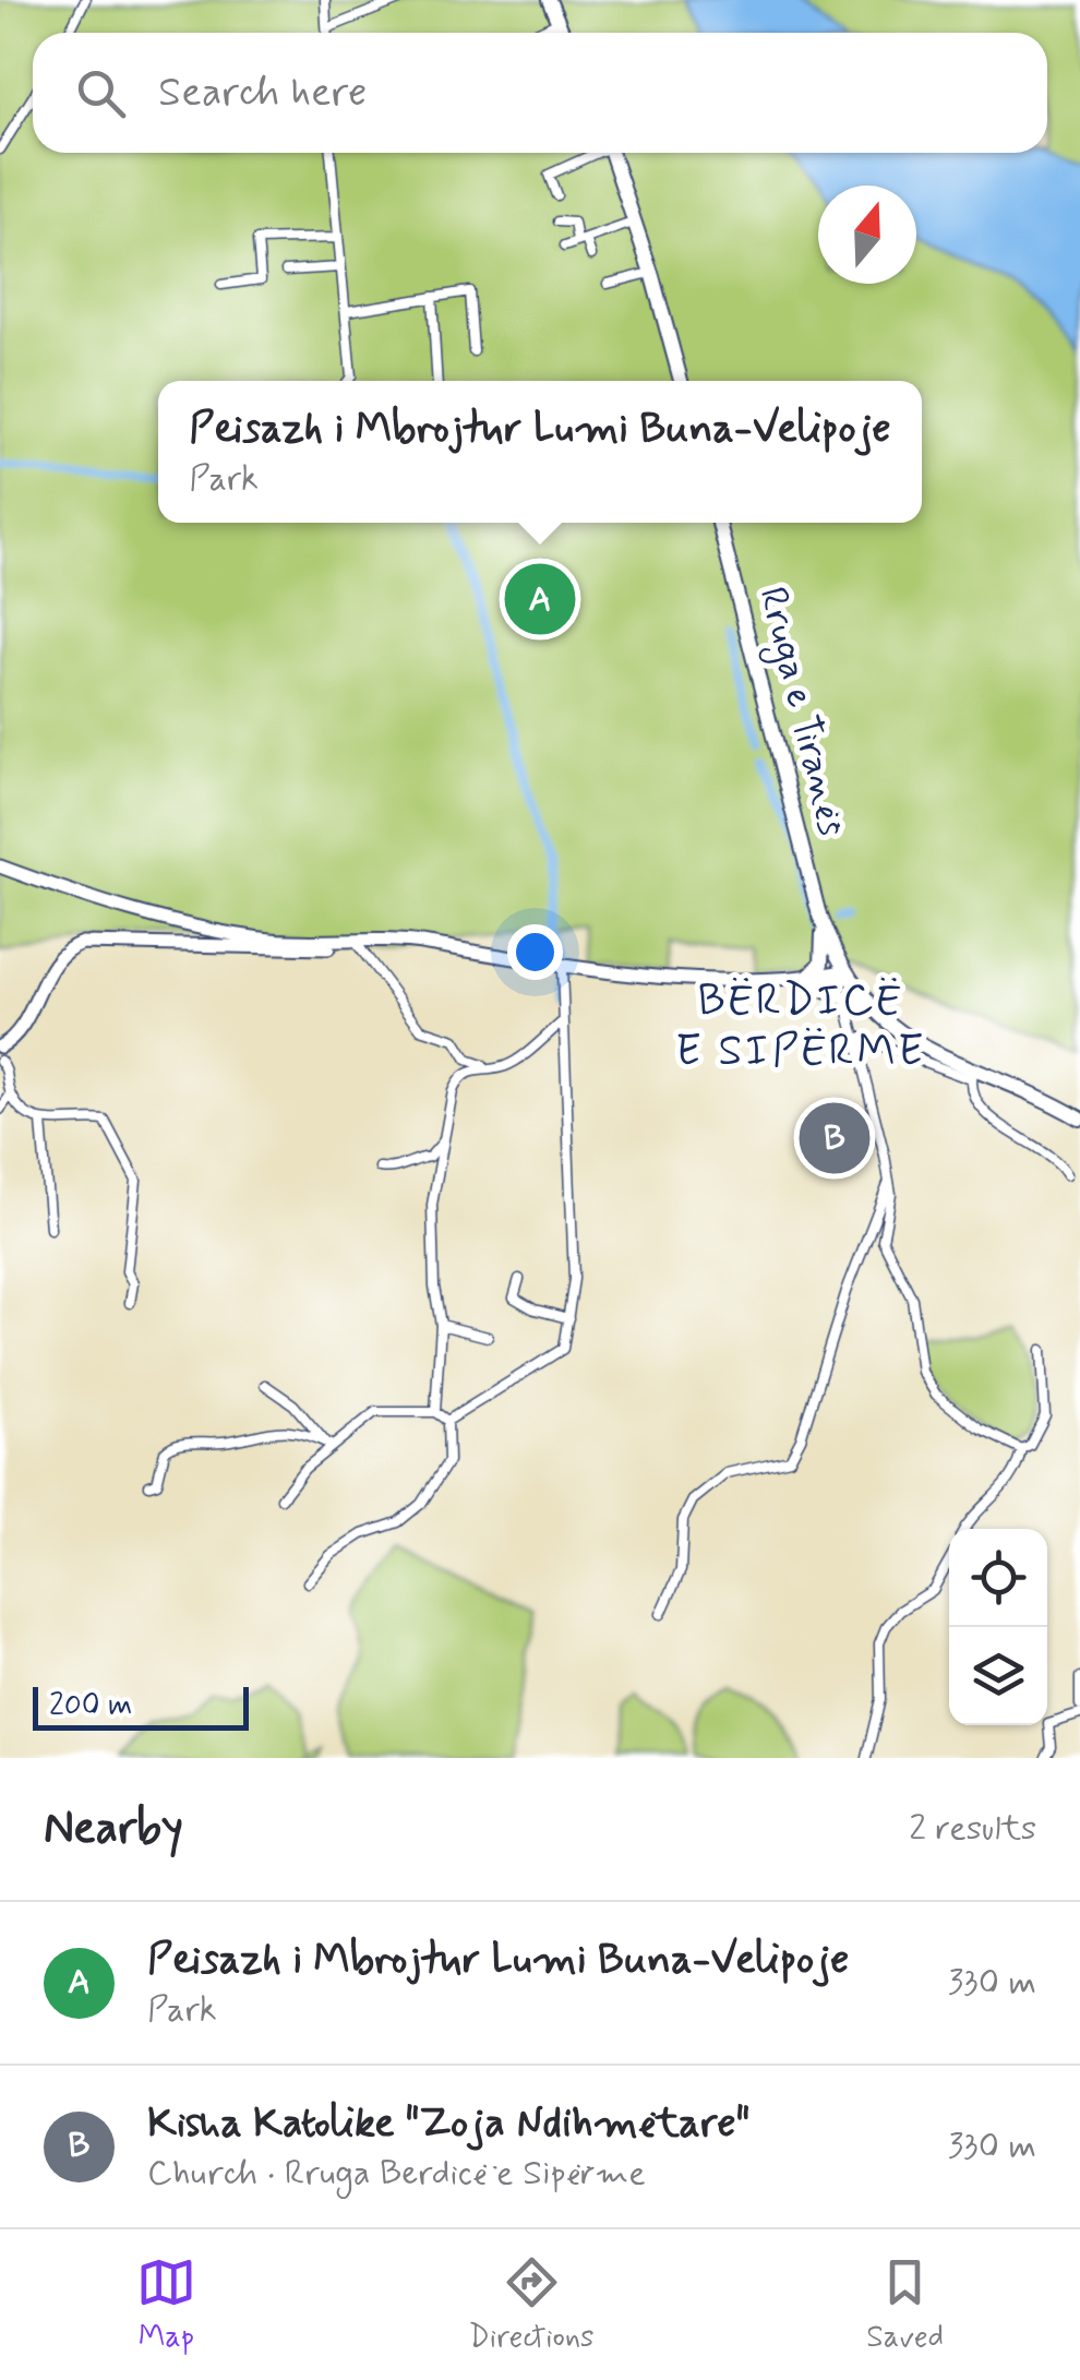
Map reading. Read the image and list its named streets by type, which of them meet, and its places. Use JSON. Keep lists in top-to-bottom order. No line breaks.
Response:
{"streets":{"main road":["Rruga e Tiranës"]},"districts":["BËRDICË E SIPËRME"],"scale_bar":"200 m","north":"top","page":{"search":"Search here","popup":["Peisazh i Mbrojtur Lumi Buna-Velipoje","Park"],"pins":["A","B"],"scale":"200 m","heading":["Nearby","2 results"],"list":[{"mark":"A","name":"Peisazh i Mbrojtur Lumi Buna-Velipoje","note":"Park","value":"330 m"},{"mark":"B","name":"Kisha Katolike \"Zoja Ndihmëtare\"","note":"Church · Rruga Berdicë e Sipërme","value":"330 m"}],"nav":["Map","Directions","Saved"]}}
